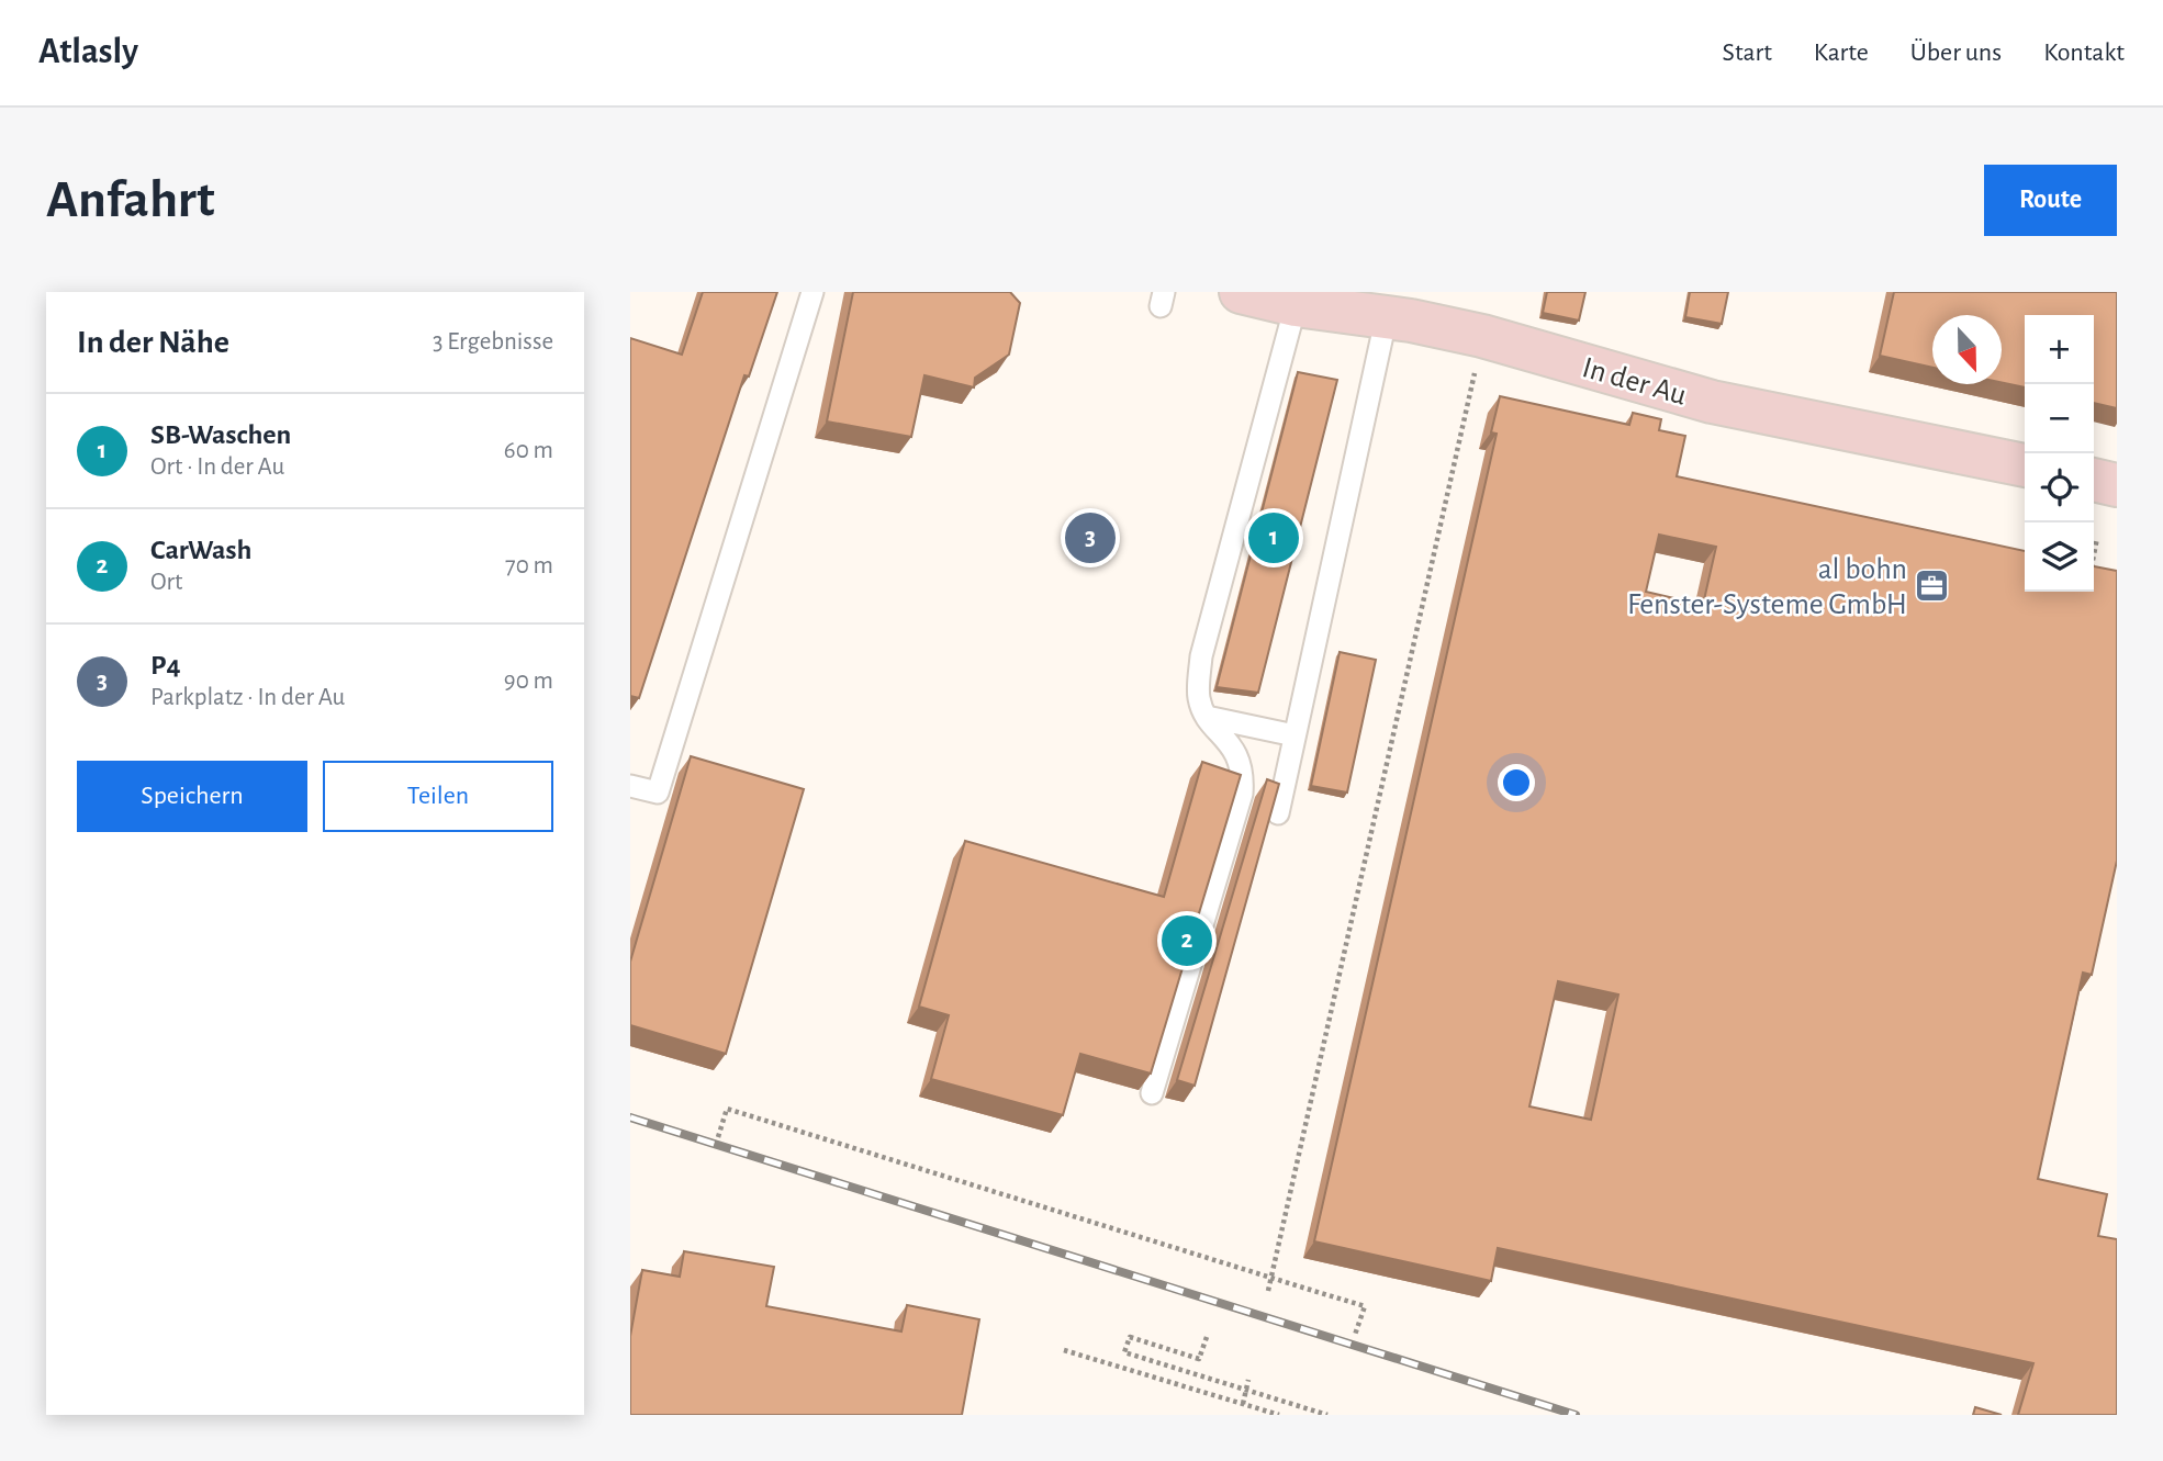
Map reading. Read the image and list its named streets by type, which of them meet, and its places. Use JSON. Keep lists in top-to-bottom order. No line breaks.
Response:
{"streets":{"street":["In der Au"]},"places":{"office":["al bohn Fenster-Systeme GmbH"]},"north":"bottom","page":{"header":"Atlasly","nav":["Start","Karte","Über uns","Kontakt"],"buttons":["Route",["Speichern","Teilen"]],"title":"Anfahrt","heading":["In der Nähe","3 Ergebnisse"],"map_buttons":["+","−"],"list":[{"mark":"1","name":"SB-Waschen","note":"Ort · In der Au","value":"60 m"},{"mark":"2","name":"CarWash","note":"Ort","value":"70 m"},{"mark":"3","name":"P4","note":"Parkplatz · In der Au","value":"90 m"}],"pins":["1","3","2"]}}
